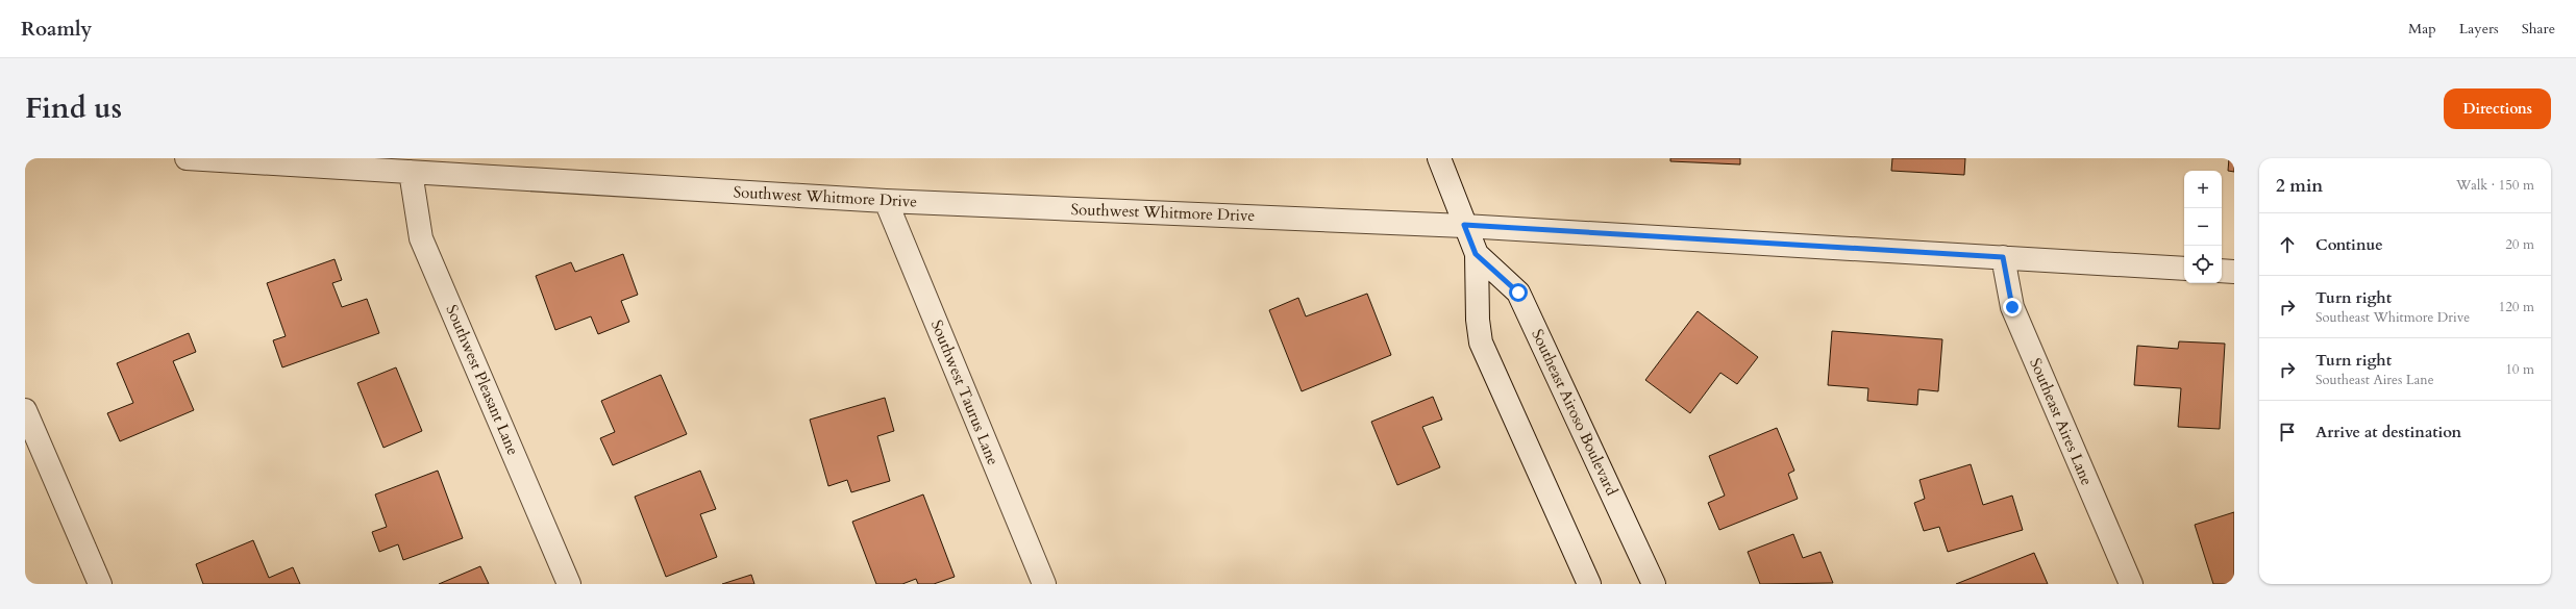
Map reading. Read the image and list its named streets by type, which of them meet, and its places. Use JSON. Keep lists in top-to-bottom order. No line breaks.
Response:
{"streets":{"street":["Southwest Whitmore Drive","Southwest Pleasant Lane","Southwest Taurus Lane","Southeast Airoso Boulevard","Southeast Aires Lane"]},"crossings":[["Southwest Whitmore Drive","Southwest Pleasant Lane"],["Southwest Whitmore Drive","Southwest Taurus Lane"],["Southwest Whitmore Drive","Southeast Airoso Boulevard"],["Southwest Whitmore Drive","Southeast Aires Lane"]],"page":{"header":"Roamly","nav":["Map","Layers","Share"],"title":"Find us","buttons":"Directions","heading":["2 min","Walk · 150 m"],"map_buttons":["+","−"],"list":[["Continue","20 m"],["Turn right","Southeast Whitmore Drive","120 m"],["Turn right","Southeast Aires Lane","10 m"],"Arrive at destination"]}}
